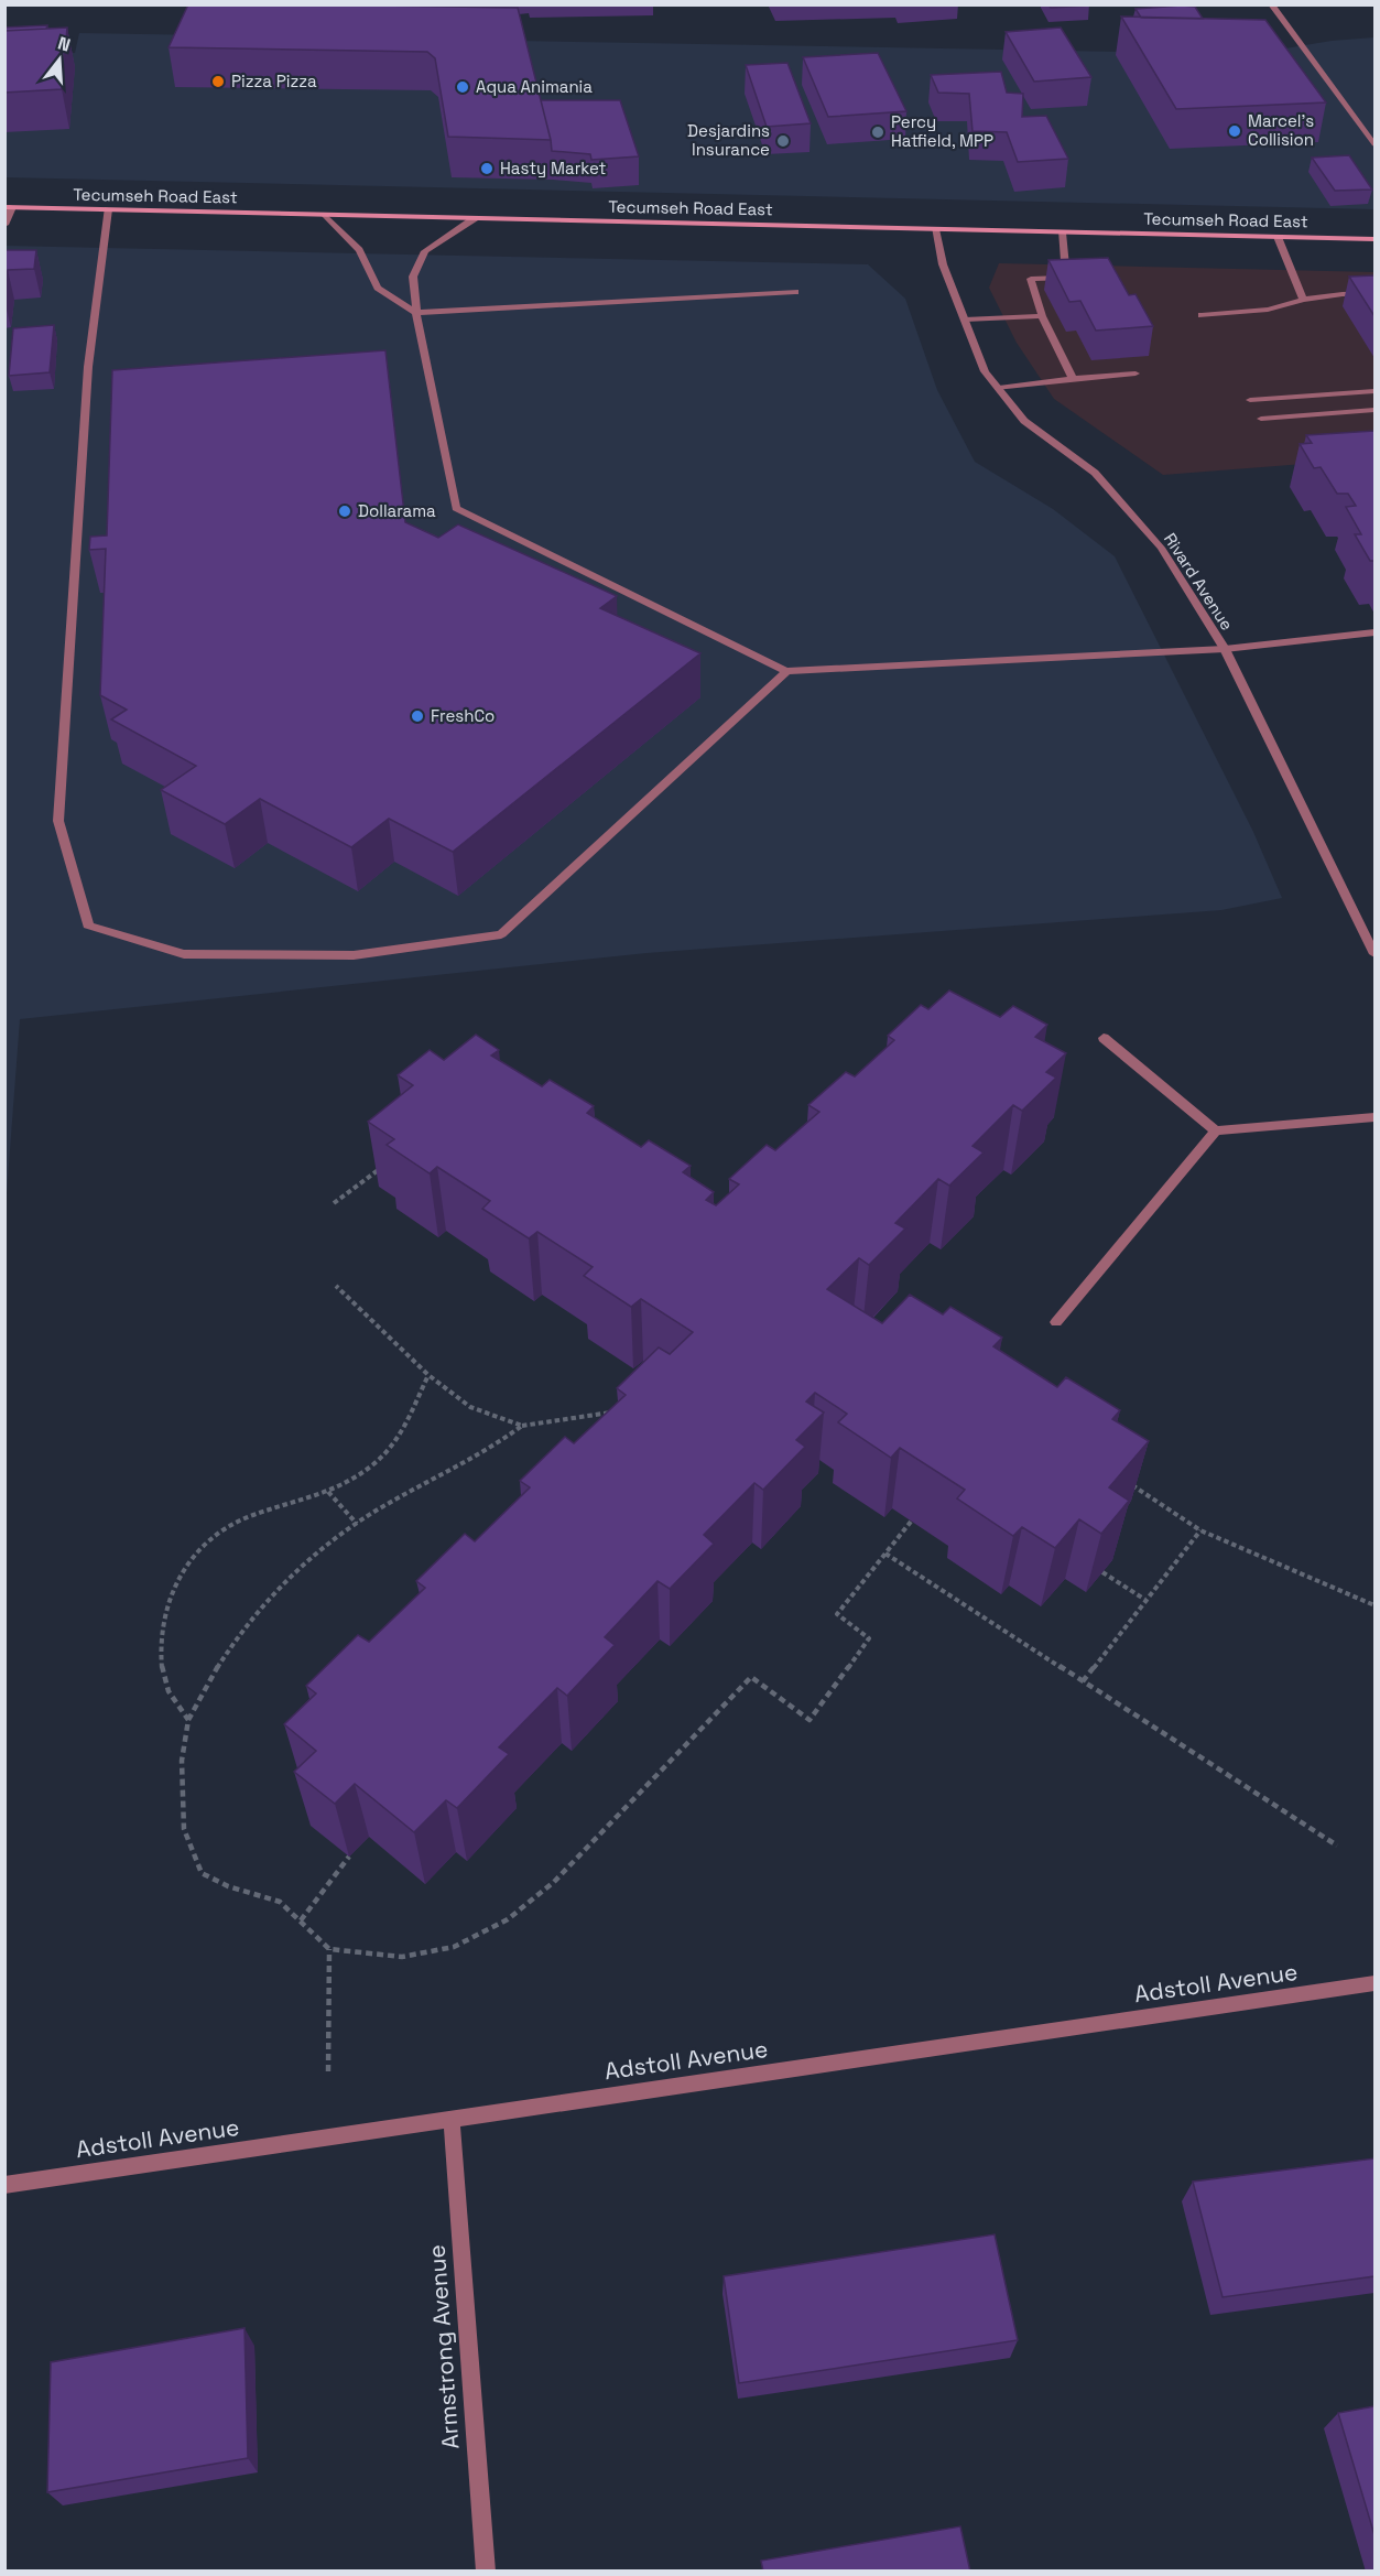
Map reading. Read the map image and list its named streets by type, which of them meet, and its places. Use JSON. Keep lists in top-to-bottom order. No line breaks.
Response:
{"streets":{"main road":["Tecumseh Road East"],"street":["Rivard Avenue","Adstoll Avenue","Armstrong Avenue"]},"crossings":[["Tecumseh Road East","Rivard Avenue"],["Adstoll Avenue","Armstrong Avenue"]],"places":["Pizza Pizza","Aqua Animania","Marcel's Collision","Percy Hatfield, MPP","Desjardins Insurance","Hasty Market","Dollarama","FreshCo"],"north":"top"}
